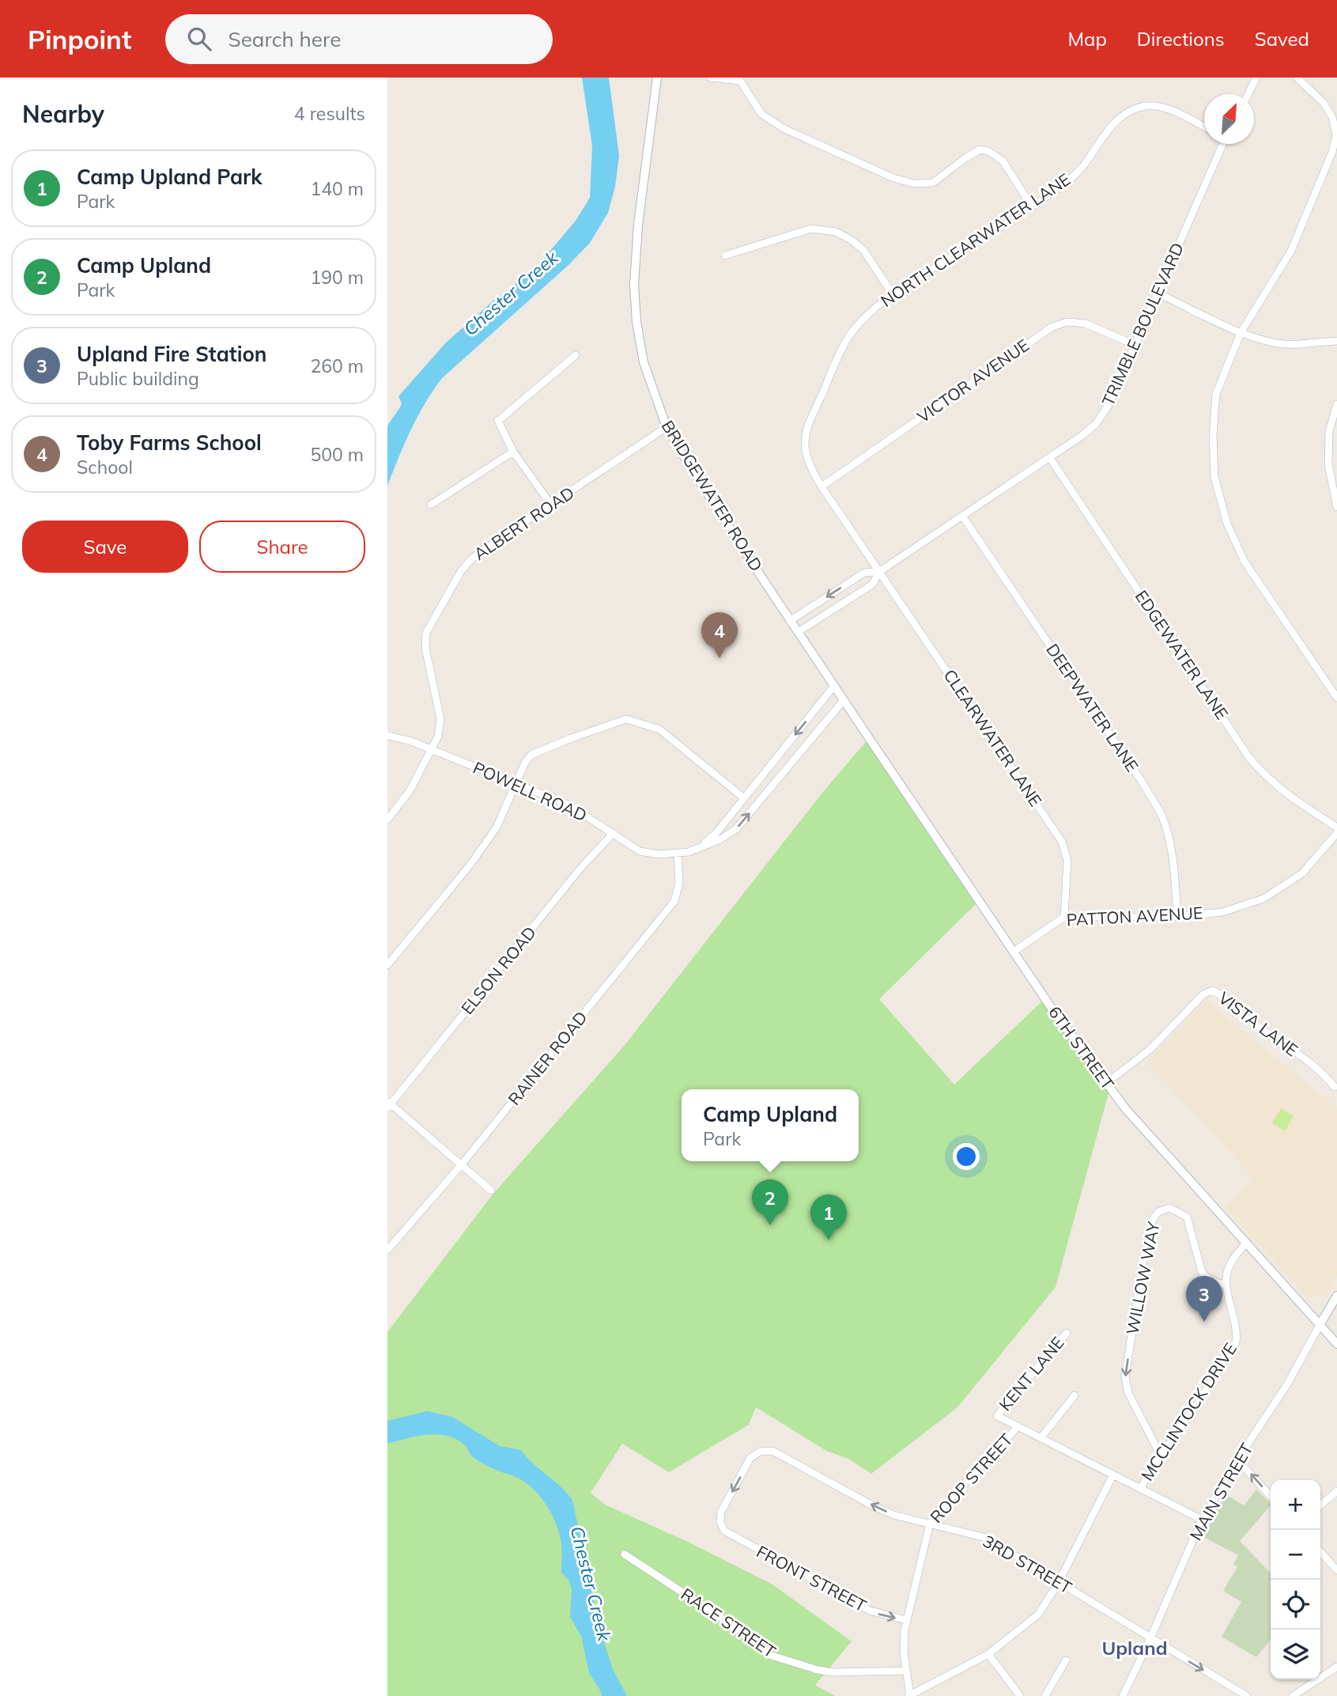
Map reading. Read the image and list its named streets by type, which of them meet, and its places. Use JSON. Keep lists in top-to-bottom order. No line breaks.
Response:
{"streets":{"street":["NORTH CLEARWATER LANE","TRIMBLE BOULEVARD","VICTOR AVENUE","BRIDGEWATER ROAD","ALBERT ROAD","EDGEWATER LANE","DEEPWATER LANE","CLEARWATER LANE","POWELL ROAD","PATTON AVENUE","ELSON ROAD","VISTA LANE","6TH STREET","RAINER ROAD","WILLOW WAY","KENT LANE","MCCLINTOCK DRIVE","ROOP STREET","MAIN STREET","3RD STREET","FRONT STREET","RACE STREET"]},"crossings":[["NORTH CLEARWATER LANE","TRIMBLE BOULEVARD"],["NORTH CLEARWATER LANE","VICTOR AVENUE"],["NORTH CLEARWATER LANE","CLEARWATER LANE"],["TRIMBLE BOULEVARD","VICTOR AVENUE"],["TRIMBLE BOULEVARD","BRIDGEWATER ROAD"],["TRIMBLE BOULEVARD","EDGEWATER LANE"],["TRIMBLE BOULEVARD","DEEPWATER LANE"],["TRIMBLE BOULEVARD","CLEARWATER LANE"],["BRIDGEWATER ROAD","ALBERT ROAD"],["BRIDGEWATER ROAD","POWELL ROAD"],["BRIDGEWATER ROAD","6TH STREET"],["ALBERT ROAD","POWELL ROAD"],["DEEPWATER LANE","PATTON AVENUE"],["CLEARWATER LANE","PATTON AVENUE"],["POWELL ROAD","ELSON ROAD"],["POWELL ROAD","RAINER ROAD"],["PATTON AVENUE","6TH STREET"],["VISTA LANE","6TH STREET"],["6TH STREET","MAIN STREET"],["WILLOW WAY","MCCLINTOCK DRIVE"],["KENT LANE","ROOP STREET"],["ROOP STREET","3RD STREET"],["ROOP STREET","FRONT STREET"],["ROOP STREET","RACE STREET"],["MAIN STREET","3RD STREET"],["3RD STREET","FRONT STREET"]],"one_way":["FRONT STREET"],"districts":["Upland"],"water":["Chester Creek"],"north":"top right","page":{"header":"Pinpoint","search":"Search here","nav":["Map","Directions","Saved"],"heading":["Nearby","4 results"],"list":[{"mark":"1","name":"Camp Upland Park","note":"Park","value":"140 m"},{"mark":"2","name":"Camp Upland","note":"Park","value":"190 m"},{"mark":"3","name":"Upland Fire Station","note":"Public building","value":"260 m"},{"mark":"4","name":"Toby Farms School","note":"School","value":"500 m"}],"buttons":["Save","Share"],"pins":["4","2","1","3"],"popup":["Camp Upland","Park"],"map_buttons":["+","−"]}}
